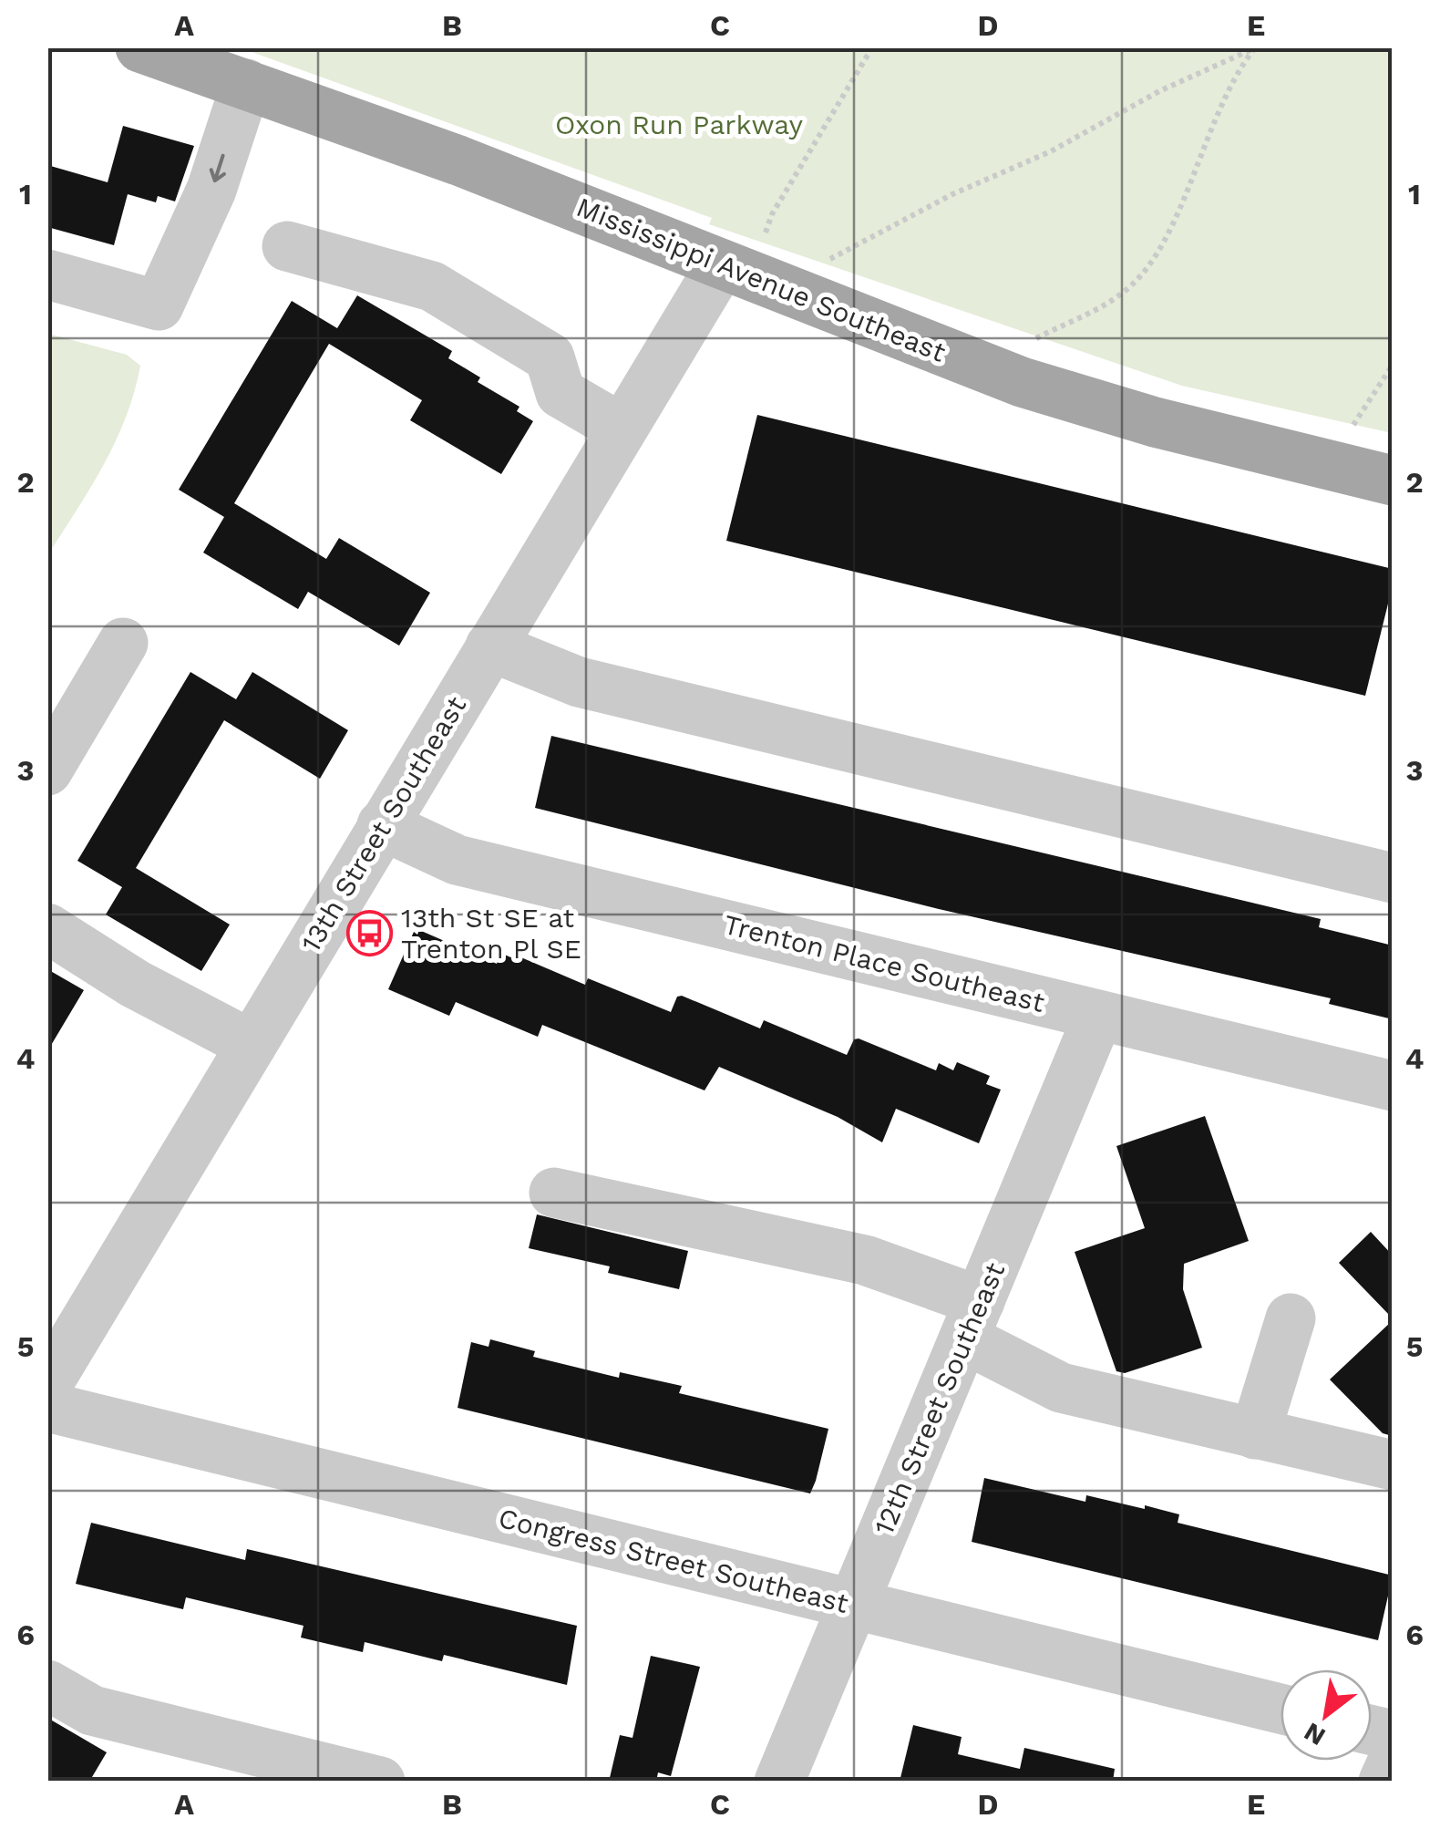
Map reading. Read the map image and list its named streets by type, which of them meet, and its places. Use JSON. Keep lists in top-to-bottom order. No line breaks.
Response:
{"streets":{"main road":["Mississippi Avenue Southeast"],"street":["13th Street Southeast","Trenton Place Southeast","12th Street Southeast","Congress Street Southeast"]},"crossings":[["Mississippi Avenue Southeast","13th Street Southeast"],["13th Street Southeast","Trenton Place Southeast"],["Trenton Place Southeast","12th Street Southeast"],["12th Street Southeast","Congress Street Southeast"]],"parks":["Oxon Run Parkway"],"places":{"bus stop":["13th St SE at Trenton Pl SE"]},"north":"bottom left","grid":{"columns":["A","B","C","D","E"],"rows":["1","2","3","4","5","6"]}}
